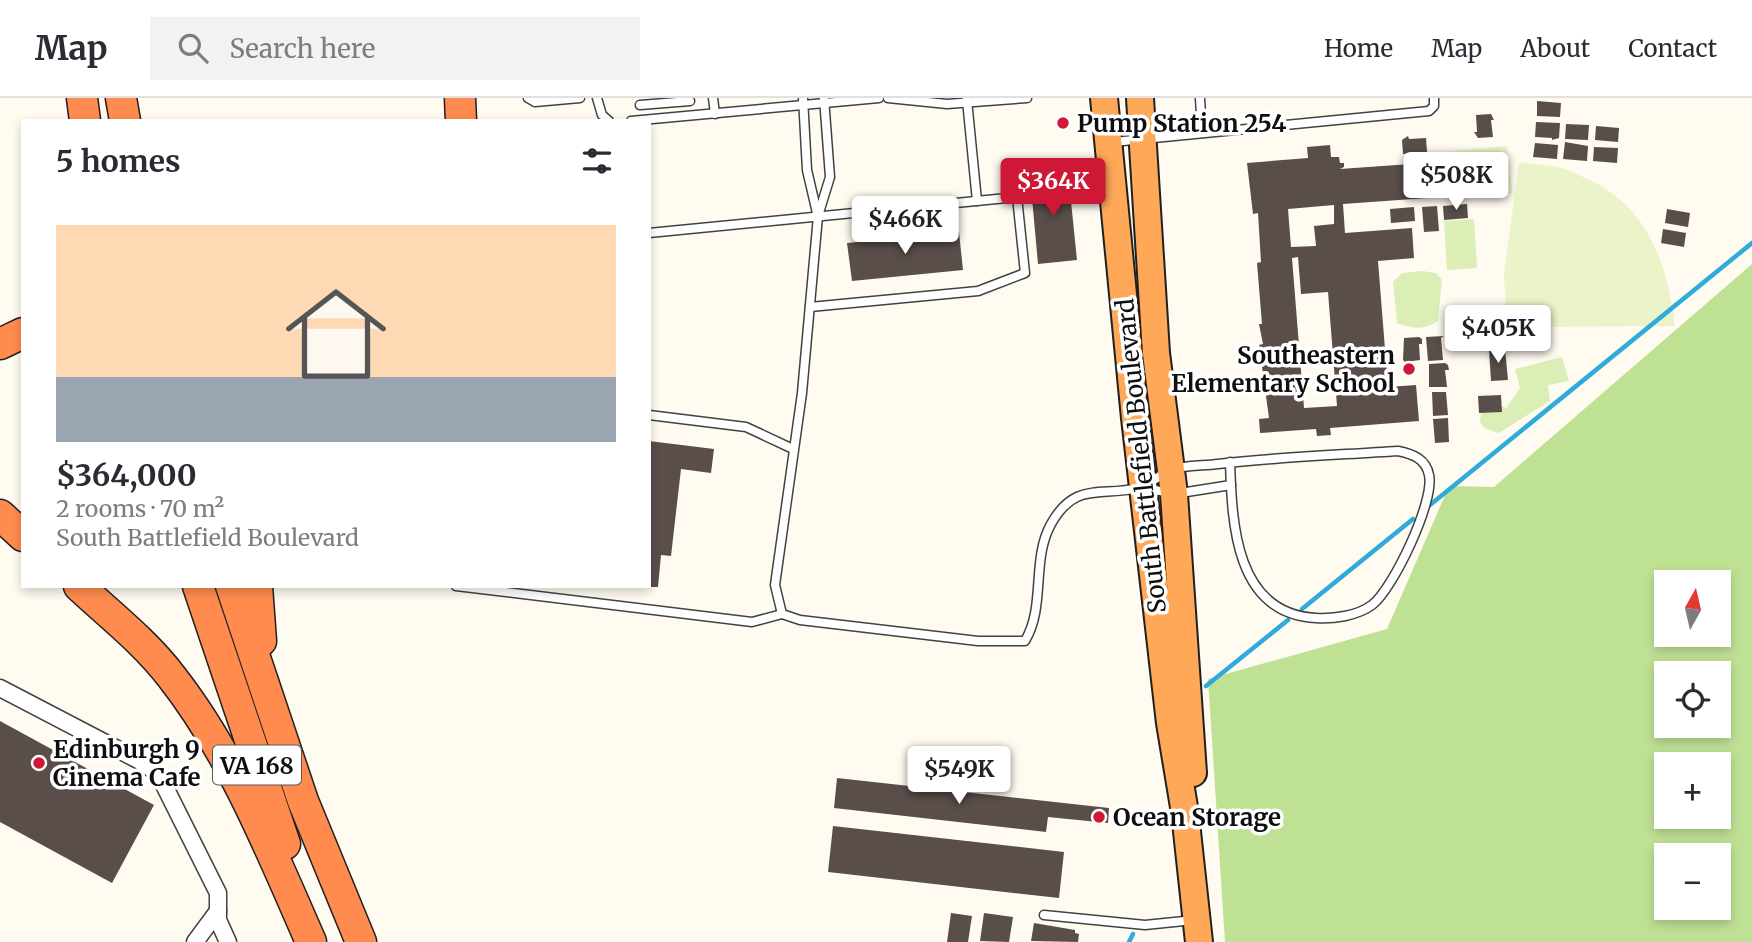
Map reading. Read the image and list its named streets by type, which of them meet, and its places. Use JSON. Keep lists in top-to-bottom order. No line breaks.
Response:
{"streets":{"highway":["South Battlefield Boulevard","VA 168"]},"places":["Pump Station 254","Southeastern Elementary School","Edinburgh 9 Cinema Cafe","Ocean Storage"],"north":"top","page":{"header":"Map","search":"Search here","nav":["Home","Map","About","Contact"],"heading":"5 homes","price":["$508K","$364K","$466K","$405K","$549K"],"list":[{"name":"$364,000","note":"2 rooms · 70 m² · South Battlefield Boulevard"}],"map_buttons":["+","−"]}}
